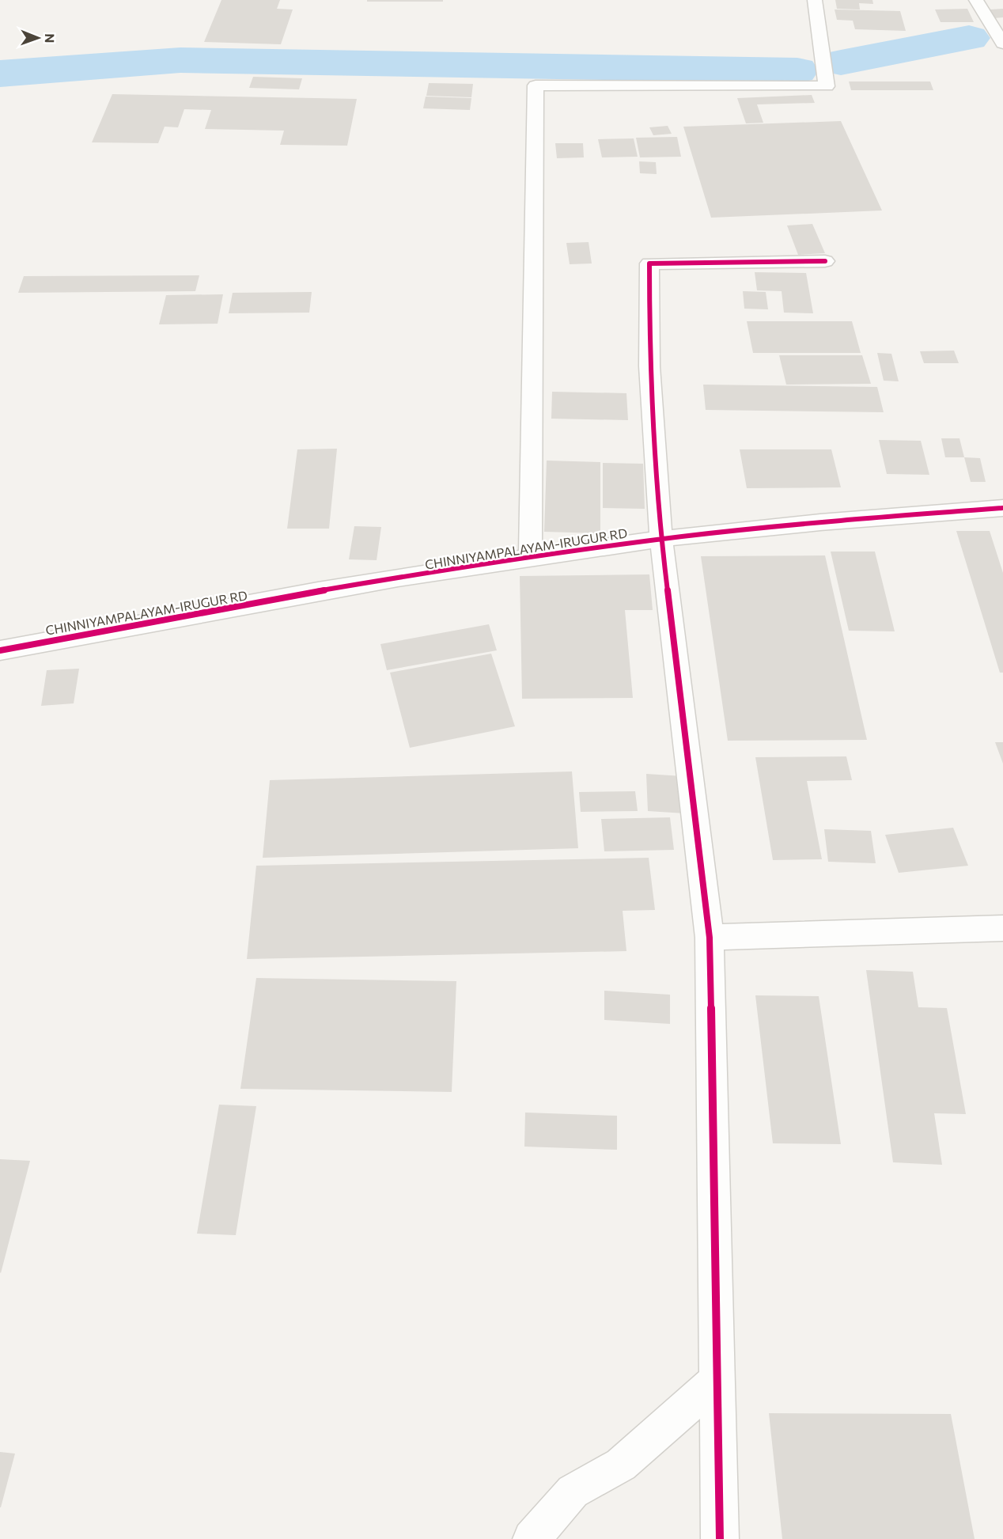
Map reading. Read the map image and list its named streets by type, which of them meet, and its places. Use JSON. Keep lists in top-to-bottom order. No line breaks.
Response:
{"streets":{"street":["CHINNIYAMPALAYAM-IRUGUR RD"]},"north":"right"}
